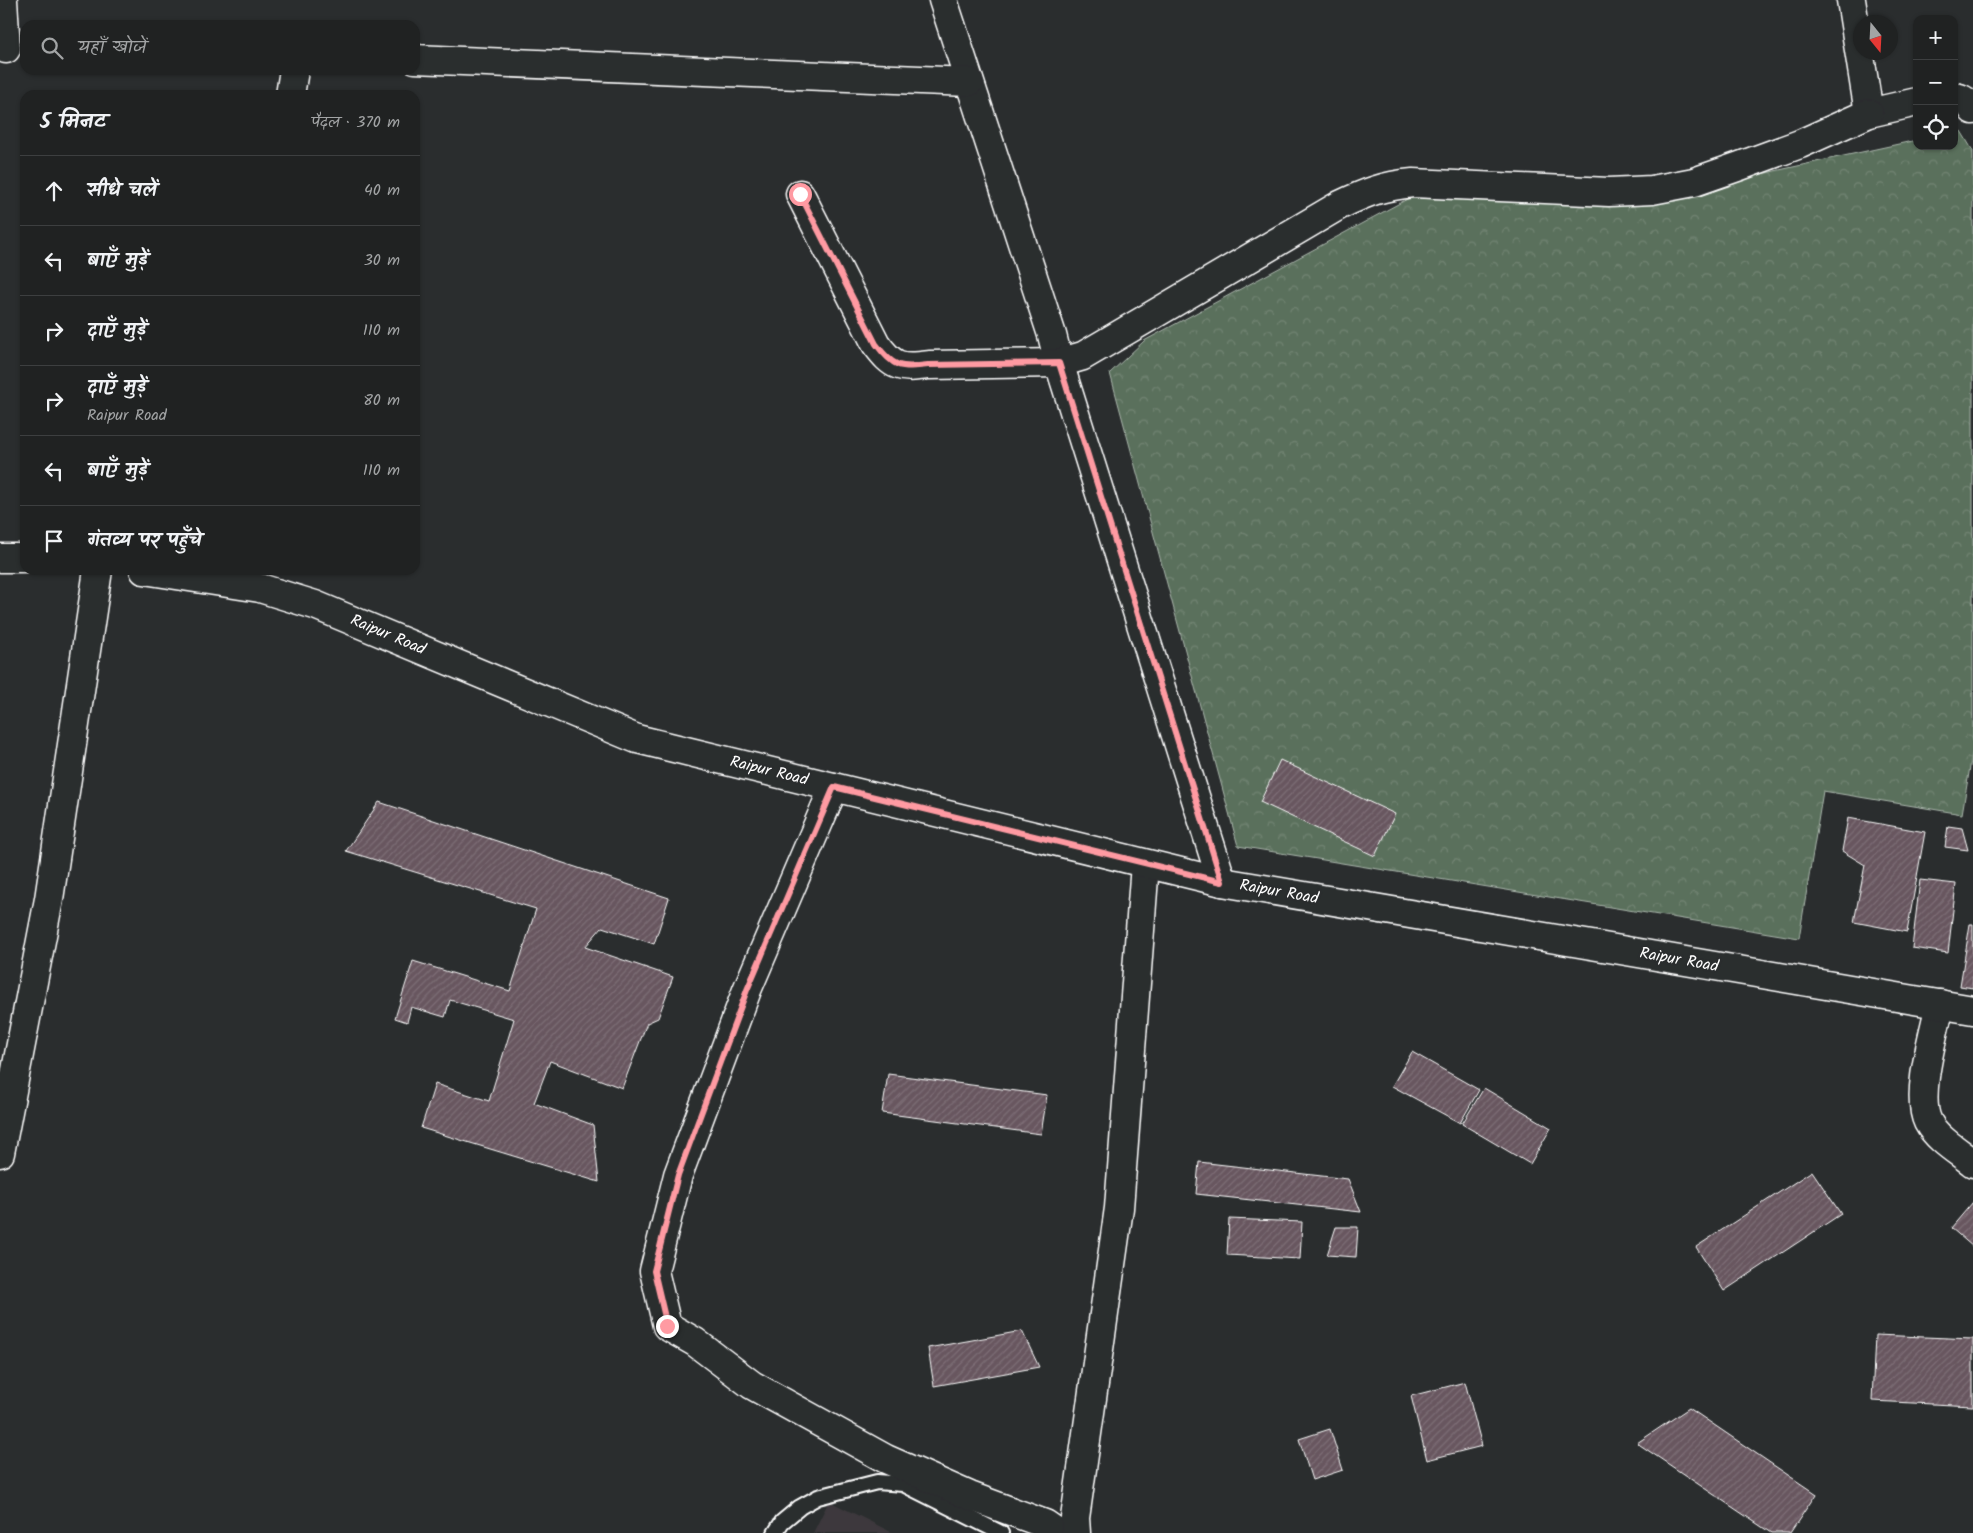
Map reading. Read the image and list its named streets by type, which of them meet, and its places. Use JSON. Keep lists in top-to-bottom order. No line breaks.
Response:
{"streets":{"street":["Raipur Road"]},"north":"bottom","page":{"map_buttons":["+","−"],"search":"यहाँ खोजें","heading":["5 मिनट","पैदल · 370 m"],"list":[["सीधे चलें","40 m"],["बाएँ मुड़ें","30 m"],["दाएँ मुड़ें","110 m"],["दाएँ मुड़ें","Raipur Road","80 m"],["बाएँ मुड़ें","110 m"],"गंतव्य पर पहुँचे"]}}
